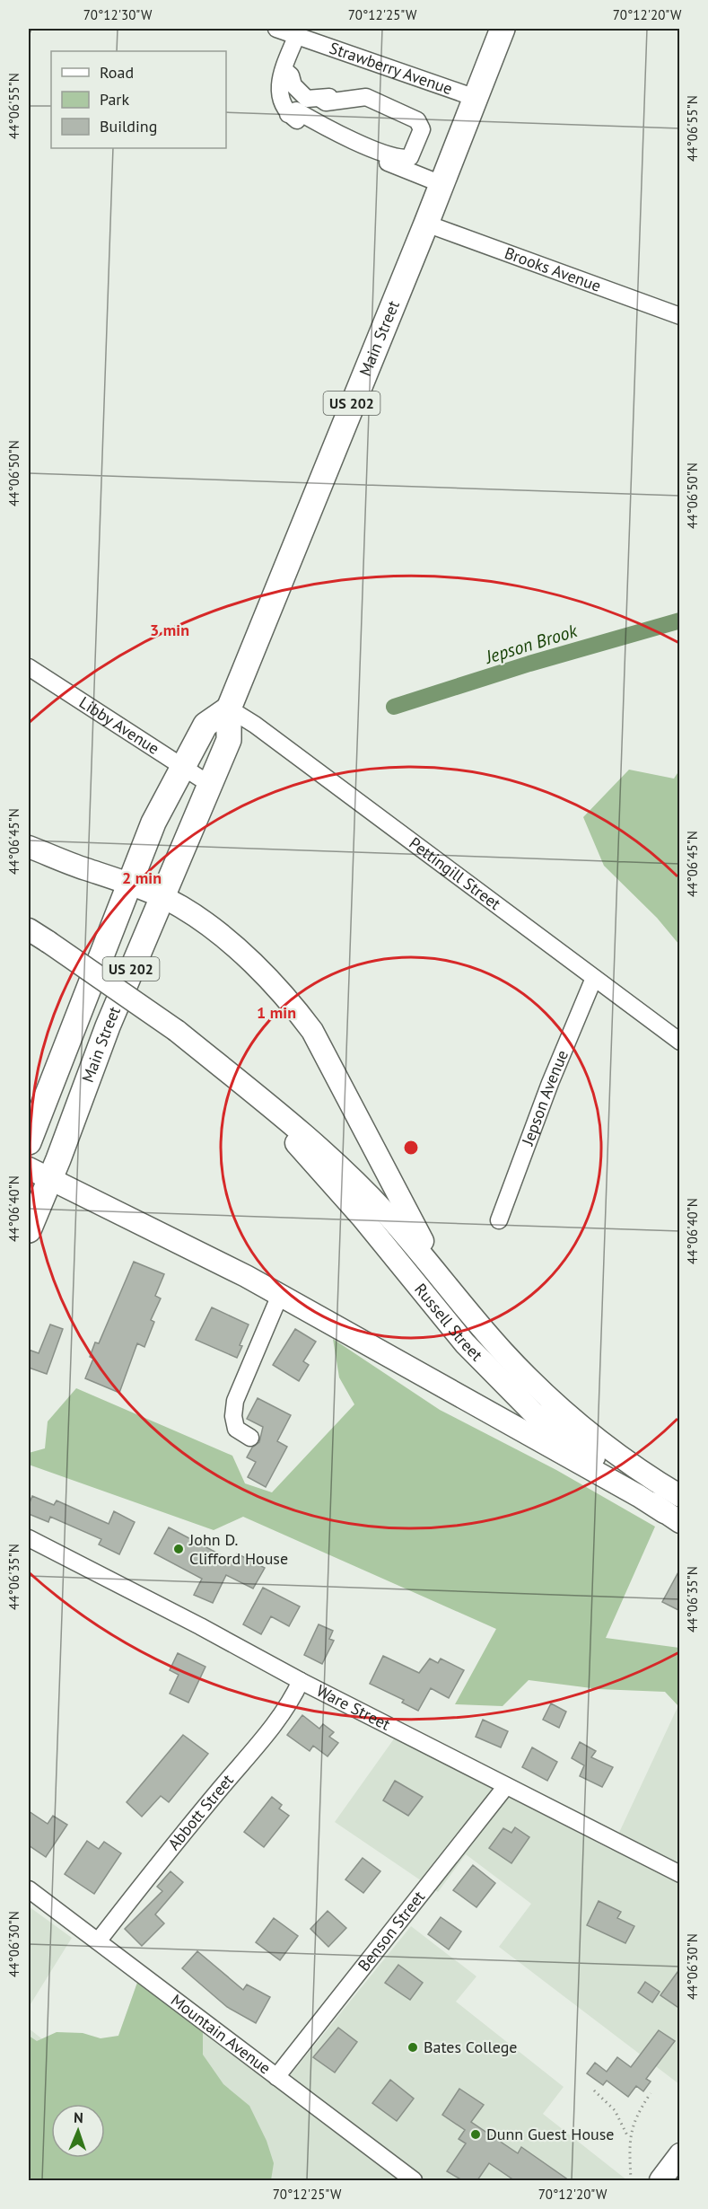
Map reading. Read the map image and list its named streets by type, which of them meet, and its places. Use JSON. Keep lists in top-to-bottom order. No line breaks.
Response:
{"streets":{"highway":["Main Street","US 202"],"main road":["Russell Street"],"street":["Strawberry Avenue","Brooks Avenue","Libby Avenue","Pettingill Street","Jepson Avenue","Ware Street","Abbott Street","Benson Street","Mountain Avenue"]},"crossings":[["Strawberry Avenue","Main Street"],["Brooks Avenue","Main Street"],["Main Street","Libby Avenue"],["Main Street","Pettingill Street"],["Pettingill Street","Jepson Avenue"],["Ware Street","Abbott Street"],["Ware Street","Benson Street"],["Abbott Street","Mountain Avenue"],["Benson Street","Mountain Avenue"]],"water":["Jepson Brook"],"places":["John D. Clifford House","Bates College","Dunn Guest House"],"legend":["Road","Park","Building"],"north":"top","coordinates":["70°12'30\"W","70°12'25\"W","70°12'20\"W","44°06'55\"N","44°06'50\"N","44°06'45\"N","44°06'40\"N","44°06'35\"N","44°06'30\"N"],"rings":["3 min","2 min","1 min"]}
